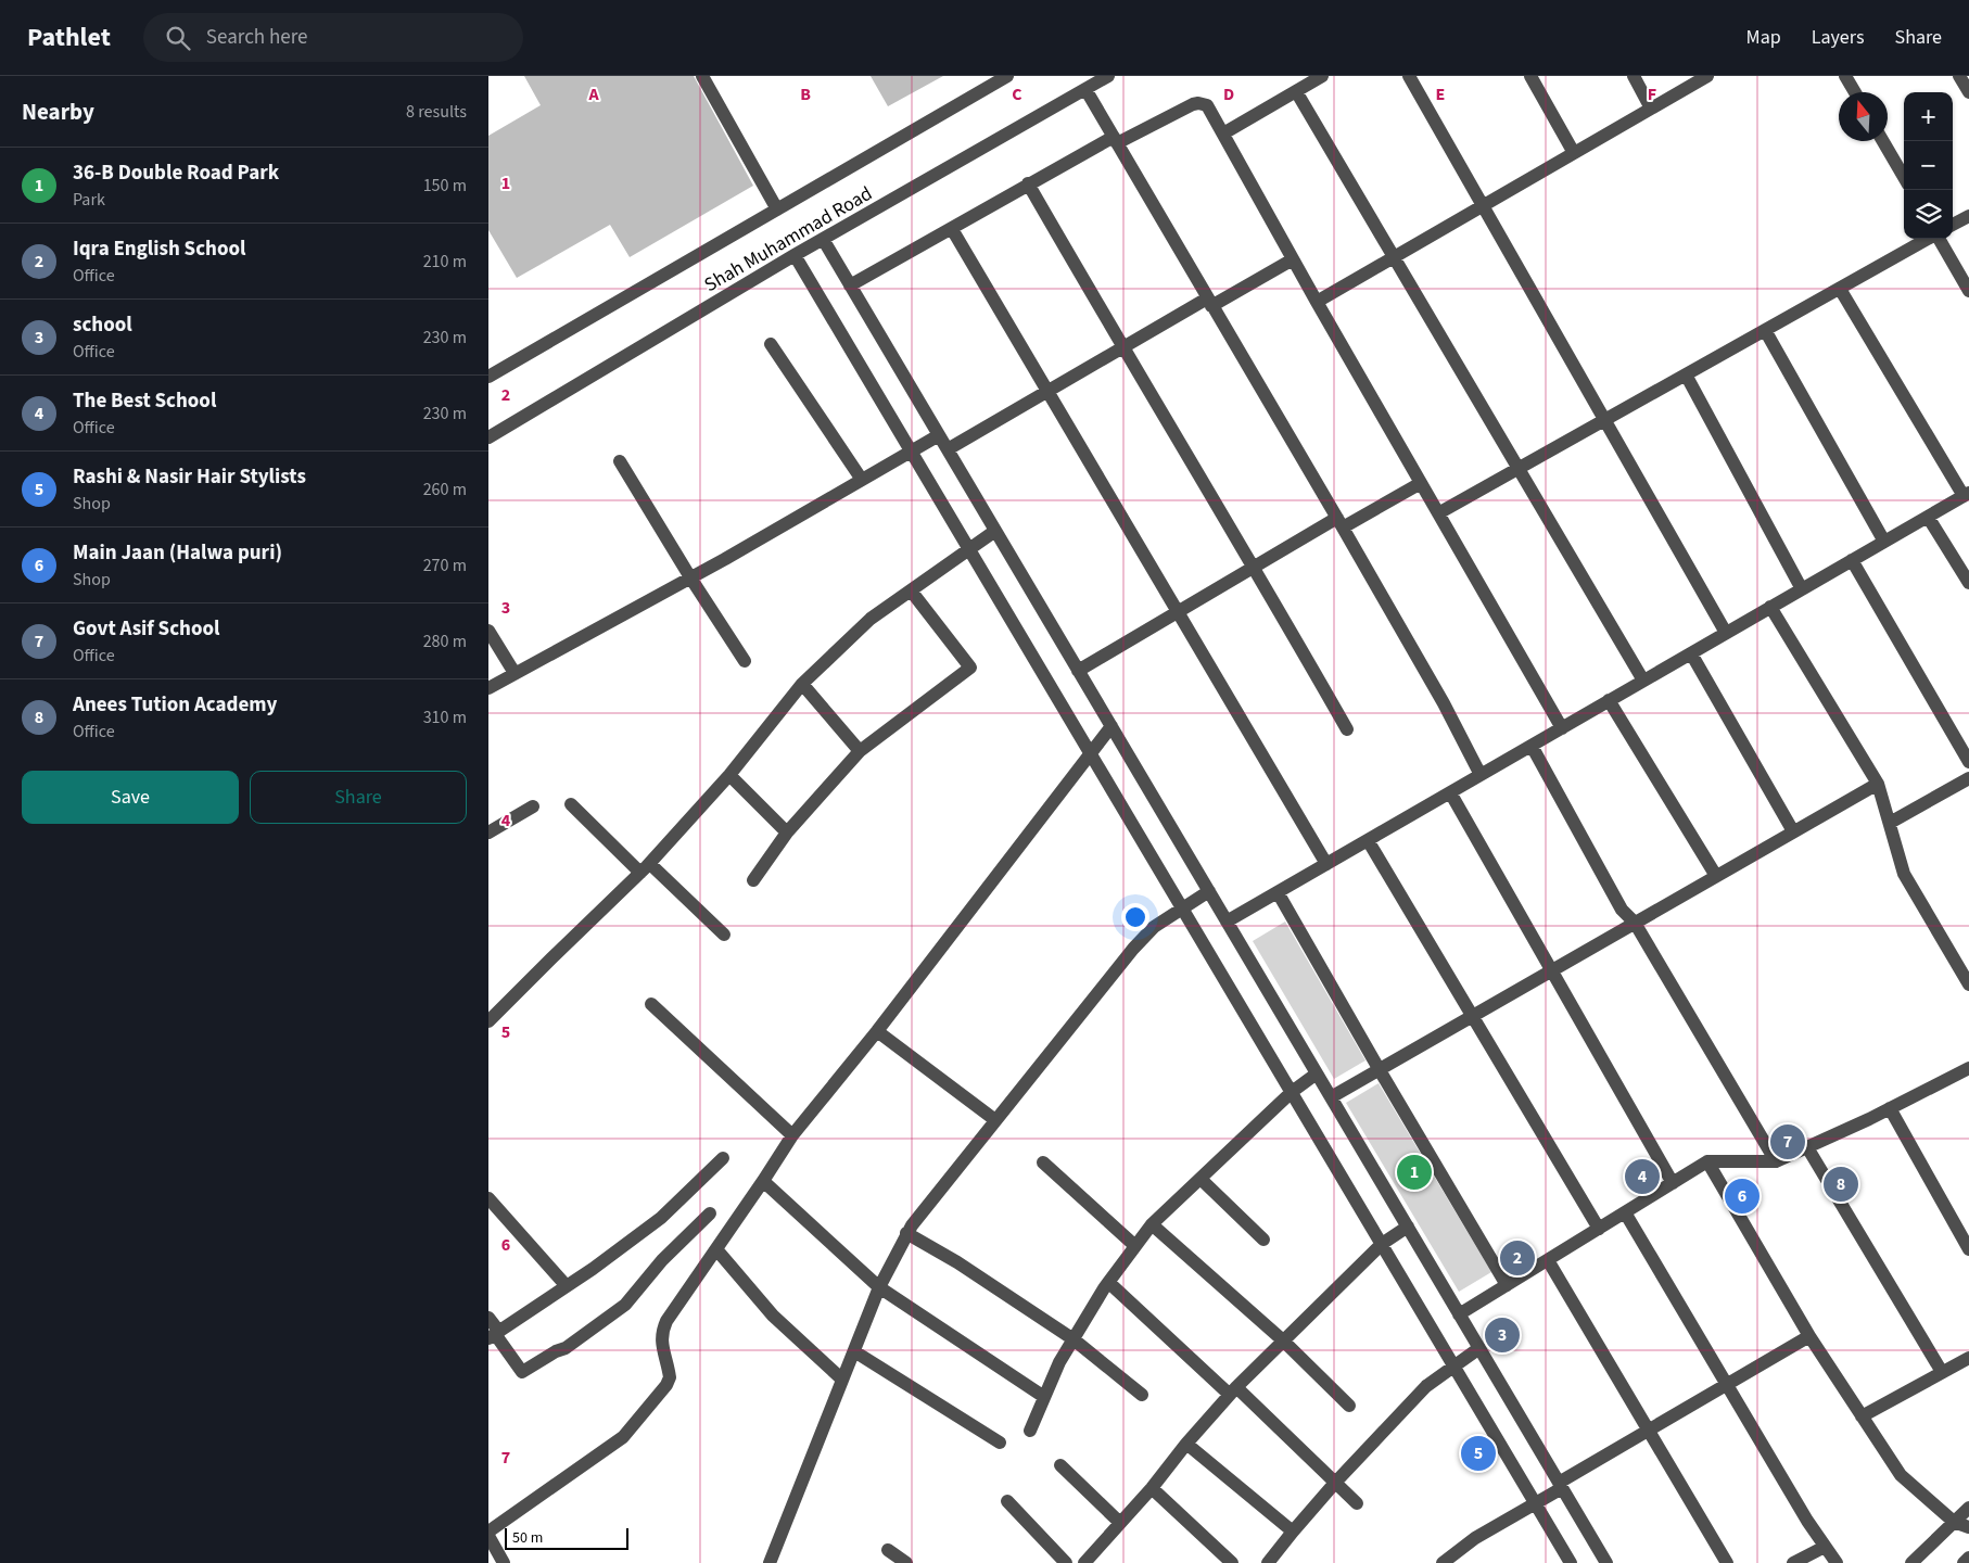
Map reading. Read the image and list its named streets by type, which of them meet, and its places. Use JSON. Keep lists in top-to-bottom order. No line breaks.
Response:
{"streets":{"street":["Shah Muhammad Road"]},"scale_bar":"50 m","north":"top","page":{"header":"Pathlet","search":"Search here","nav":["Map","Layers","Share"],"heading":["Nearby","8 results"],"map_buttons":["+","−"],"list":[{"mark":"1","name":"36-B Double Road Park","note":"Park","value":"150 m"},{"mark":"2","name":"Iqra English School","note":"Office","value":"210 m"},{"mark":"3","name":"school","note":"Office","value":"230 m"},{"mark":"4","name":"The Best School","note":"Office","value":"230 m"},{"mark":"5","name":"Rashi & Nasir Hair Stylists","note":"Shop","value":"260 m"},{"mark":"6","name":"Main Jaan (Halwa puri)","note":"Shop","value":"270 m"},{"mark":"7","name":"Govt Asif School","note":"Office","value":"280 m"},{"mark":"8","name":"Anees Tution Academy","note":"Office","value":"310 m"}],"buttons":["Save","Share"],"pins":["7","1","4","8","6","2","3","5"],"scale":"50 m"},"grid":{"columns":["A","B","C","D","E","F"],"rows":["1","2","3","4","5","6","7"]}}
